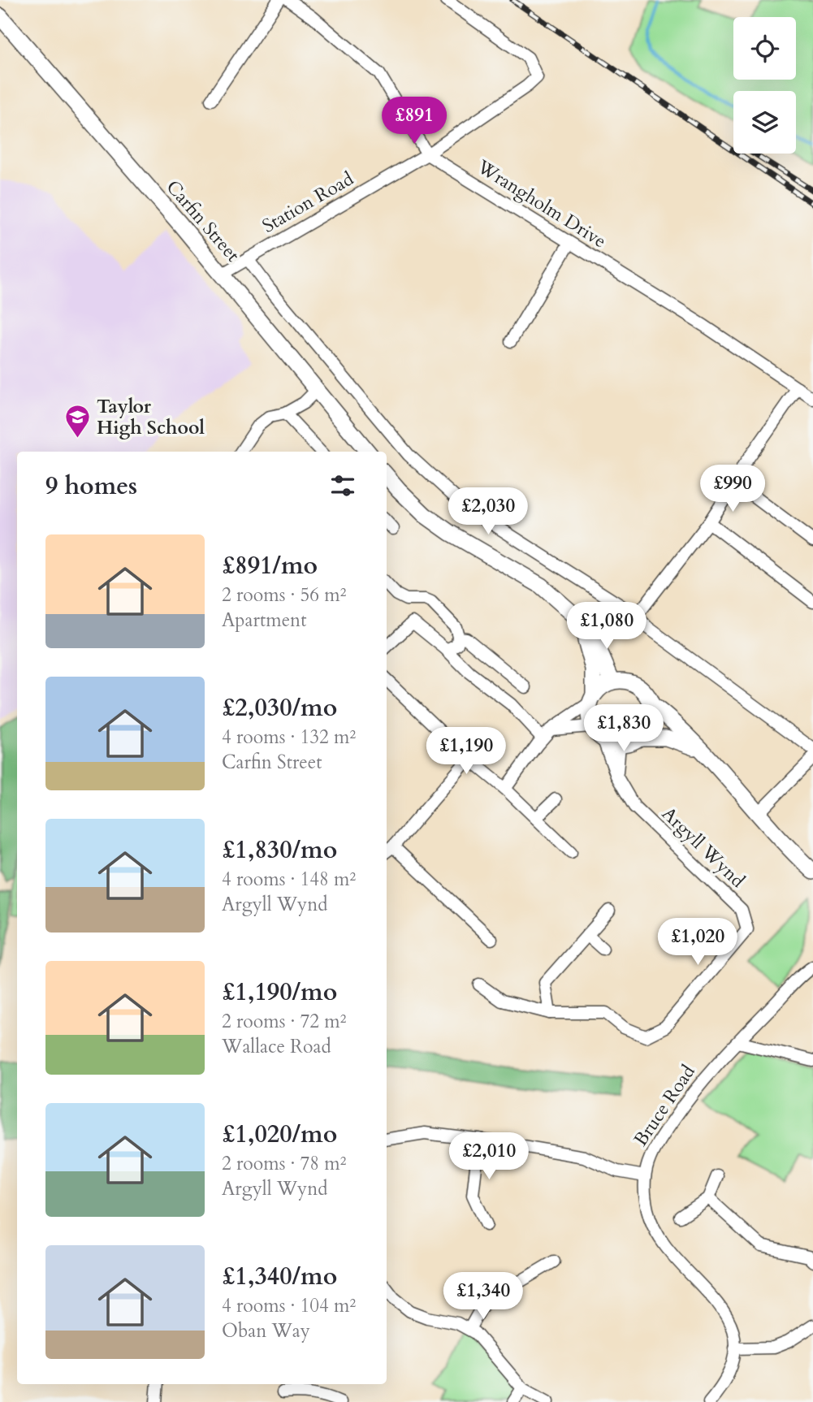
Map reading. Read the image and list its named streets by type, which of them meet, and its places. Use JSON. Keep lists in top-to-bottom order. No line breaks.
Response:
{"streets":{"main road":["Carfin Street"],"street":["Station Road","Wrangholm Drive","Argyll Wynd","Bruce Road"]},"crossings":[["Station Road","Wrangholm Drive"],["Station Road","Carfin Street"]],"places":{"school or university":["Taylor High School"]},"page":{"price":["£891","£990","£2,030","£1,080","£1,830","£1,190","£1,020","£2,010","£1,340"],"heading":"9 homes","list":[{"name":"£891/mo","note":"2 rooms · 56 m² · Apartment"},{"name":"£2,030/mo","note":"4 rooms · 132 m² · Carfin Street"},{"name":"£1,830/mo","note":"4 rooms · 148 m² · Argyll Wynd"},{"name":"£1,190/mo","note":"2 rooms · 72 m² · Wallace Road"},{"name":"£1,020/mo","note":"2 rooms · 78 m² · Argyll Wynd"},{"name":"£1,340/mo","note":"4 rooms · 104 m² · Oban Way"}]}}
